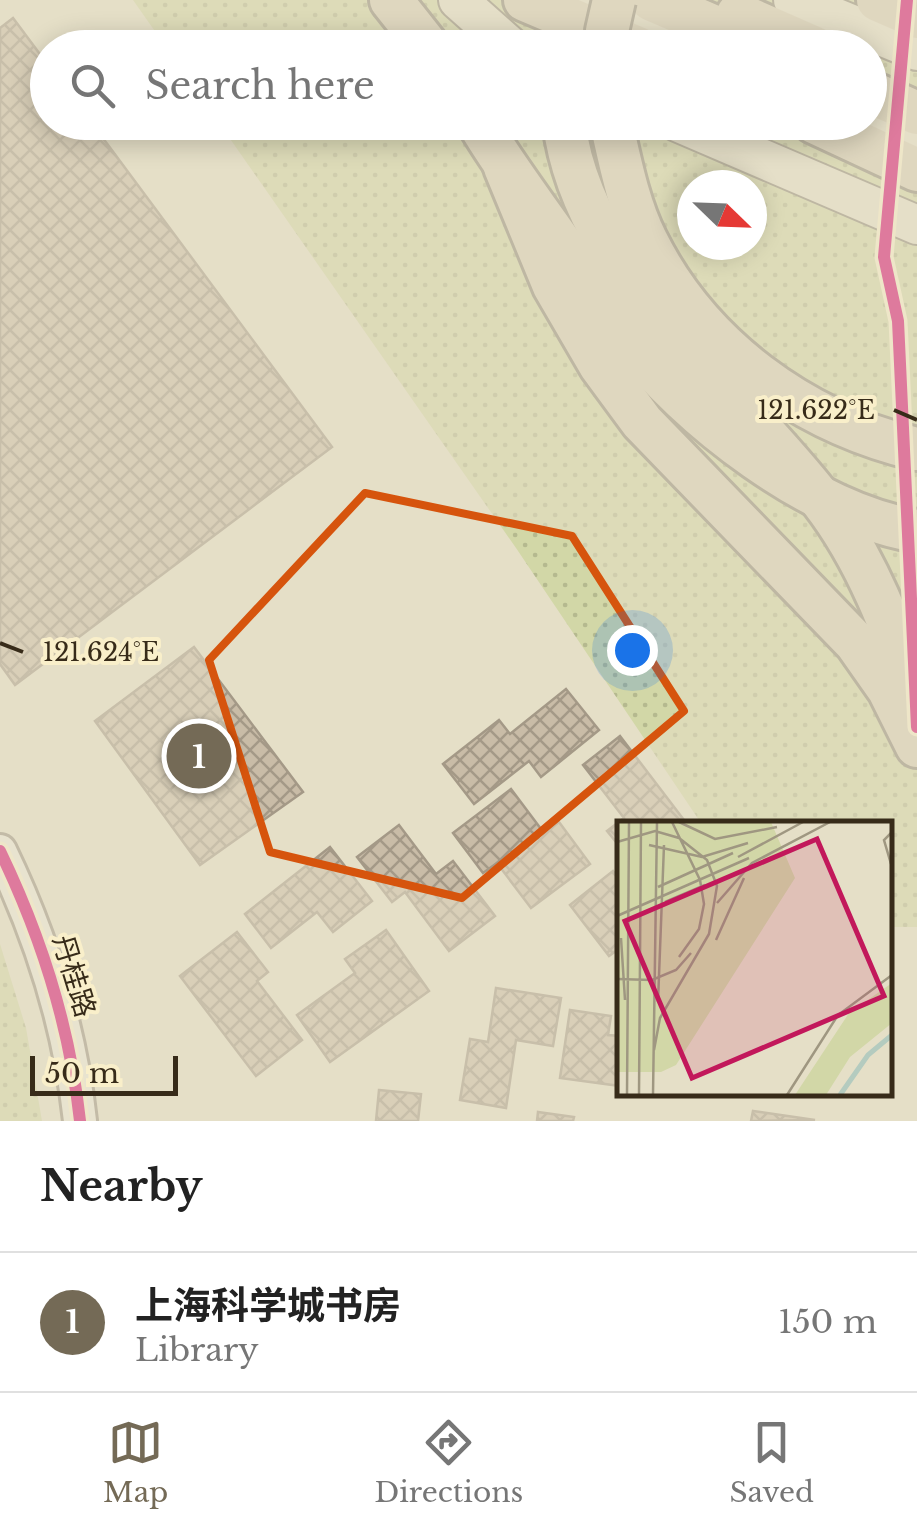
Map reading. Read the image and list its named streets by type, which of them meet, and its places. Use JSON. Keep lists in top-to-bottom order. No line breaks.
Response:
{"streets":{"street":["丹桂路"]},"scale_bar":"50 m","north":"bottom right","page":{"search":"Search here","pins":"1","scale":"50 m","heading":"Nearby","list":[{"mark":"1","name":"上海科学城书房","note":"Library","value":"150 m"}],"nav":["Map","Directions","Saved"]},"coordinates":["121.622°E","121.624°E"]}
